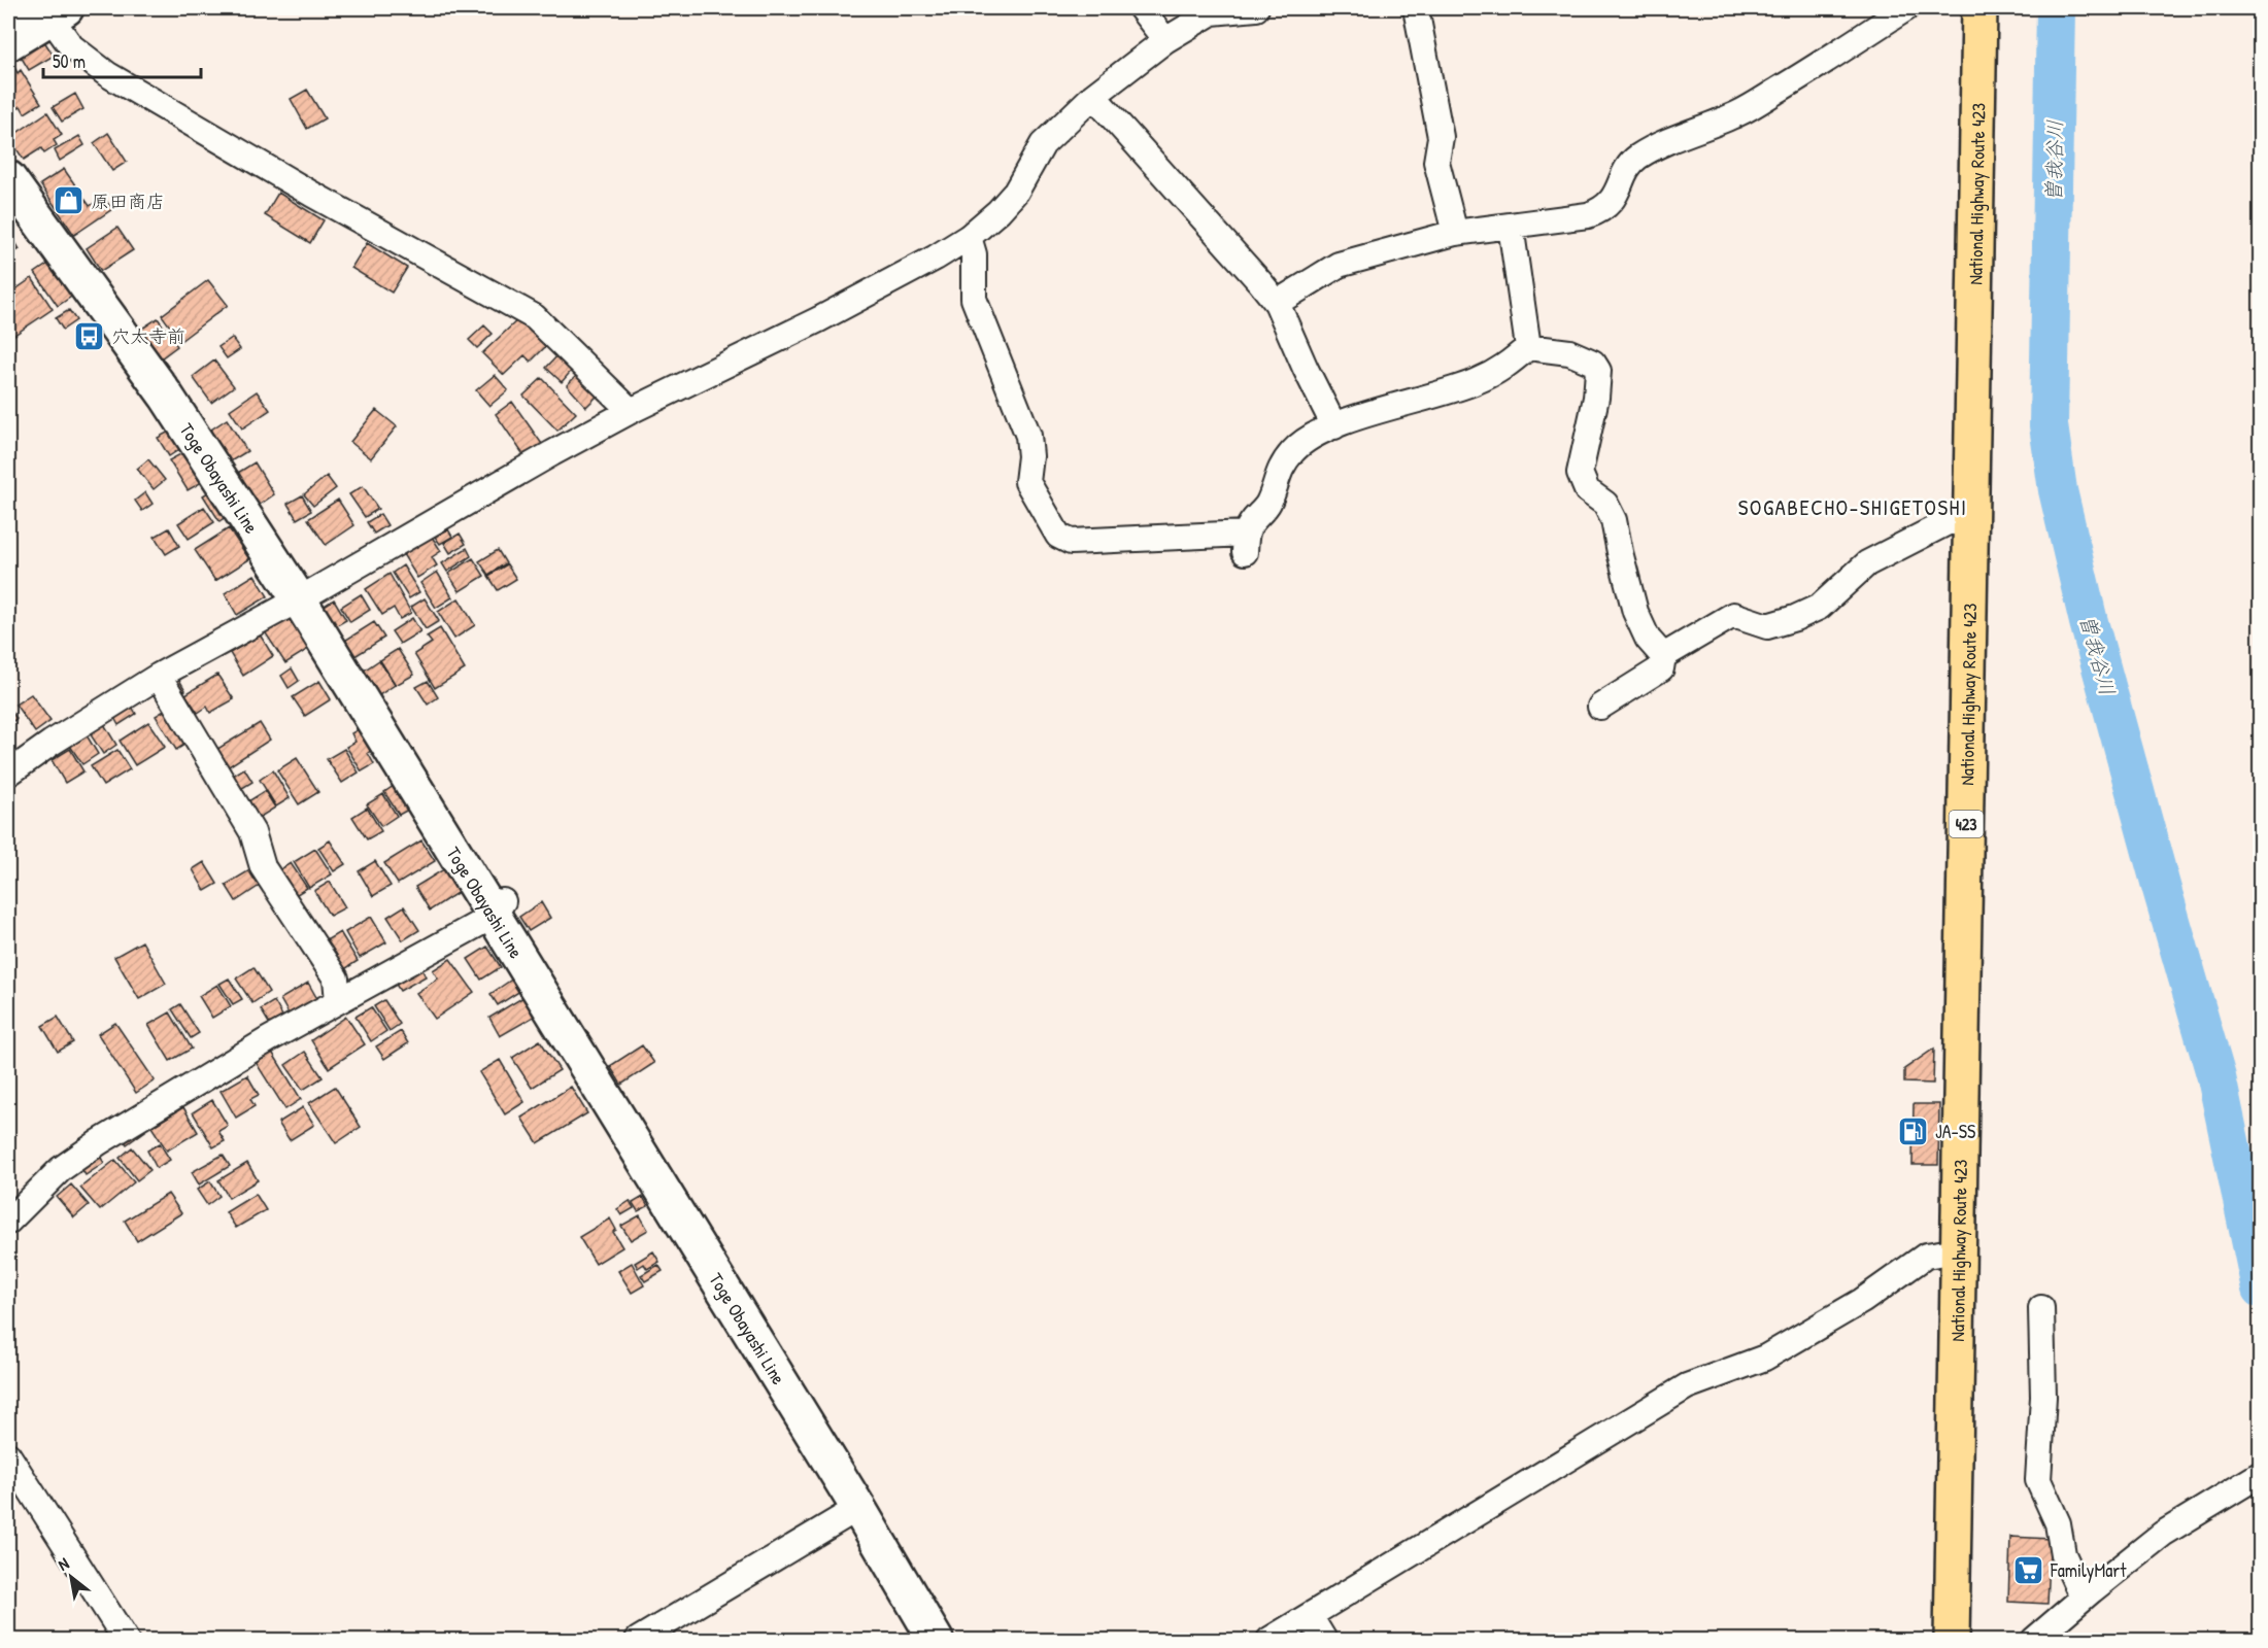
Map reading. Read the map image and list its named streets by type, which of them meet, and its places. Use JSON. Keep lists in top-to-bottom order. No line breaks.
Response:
{"streets":{"highway":["National Highway Route 423","423"],"main road":["Toge Obayashi Line"]},"districts":["SOGABECHO-SHIGETOSHI"],"water":["曽我谷川"],"places":{"shop":["原田商店"],"bus stop":["穴太寺前"],"fuel station":["JA-SS"],"supermarket":["FamilyMart"]},"scale_bar":"50 m","north":"top left"}
